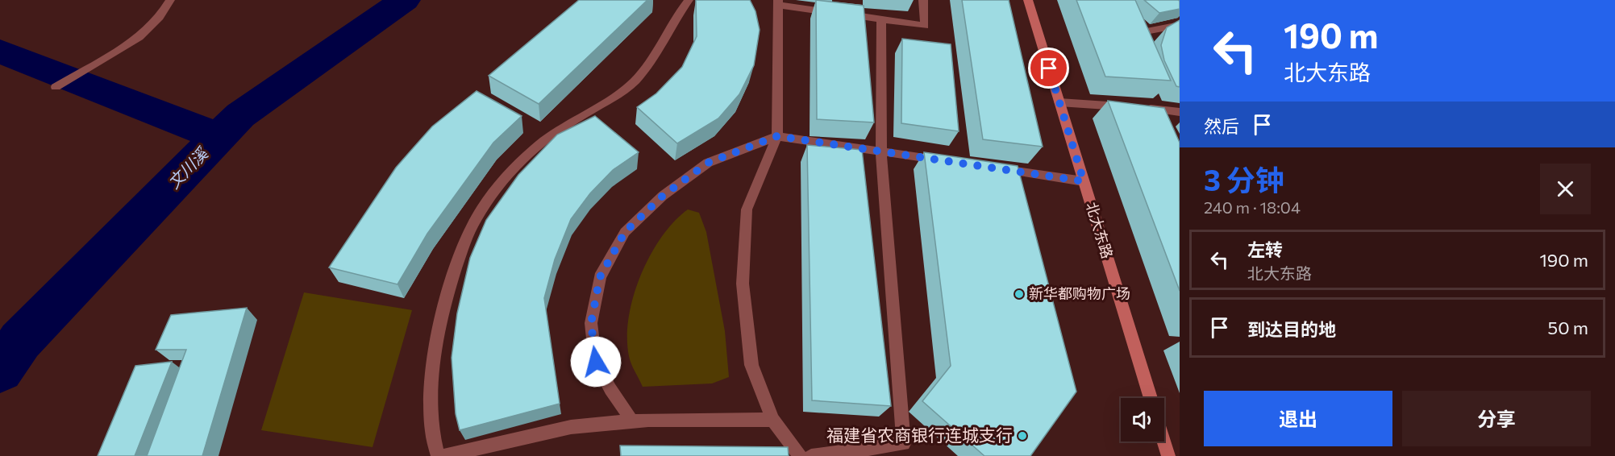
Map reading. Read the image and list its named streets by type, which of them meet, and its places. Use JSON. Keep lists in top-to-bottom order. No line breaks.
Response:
{"streets":{"main road":["北大东路"]},"water":["文川溪"],"places":["新华都购物广场","福建省农商银行连城支行"],"page":{"turn":["190 m","北大东路"],"then":"然后","heading":["3 分钟","240 m · 18:04"],"list":[{"name":"左转","note":"北大东路","value":"190 m"},{"name":"到达目的地","value":"50 m"}],"buttons":["退出","分享"]}}
